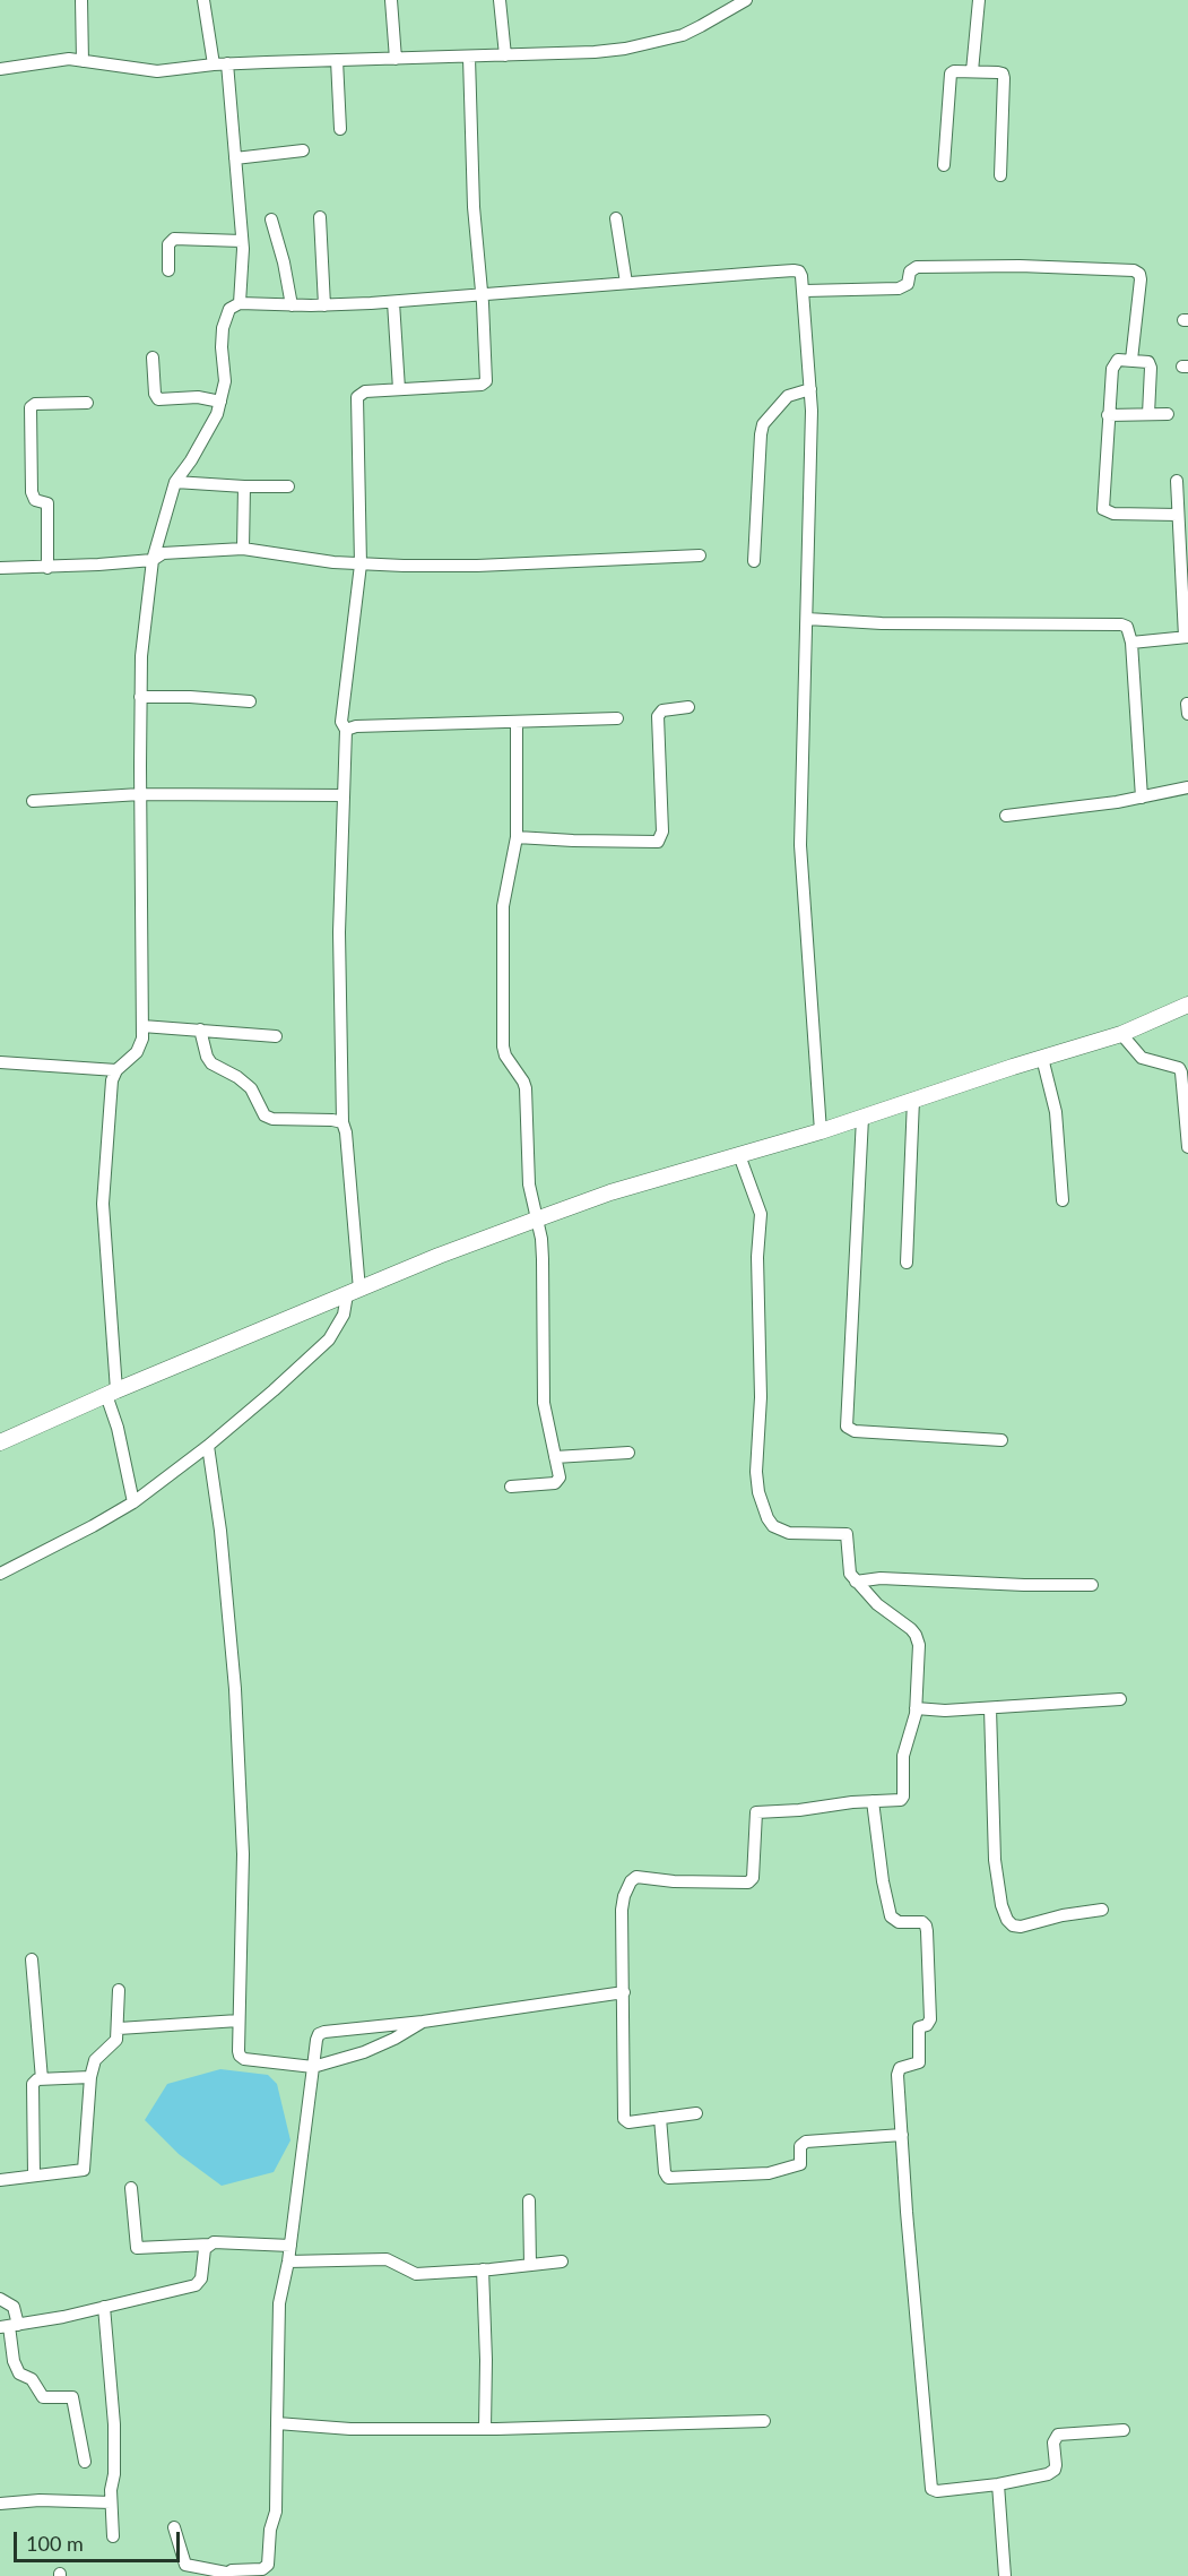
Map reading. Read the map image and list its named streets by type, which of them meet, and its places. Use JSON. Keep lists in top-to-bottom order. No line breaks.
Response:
{"scale_bar":"100 m"}
